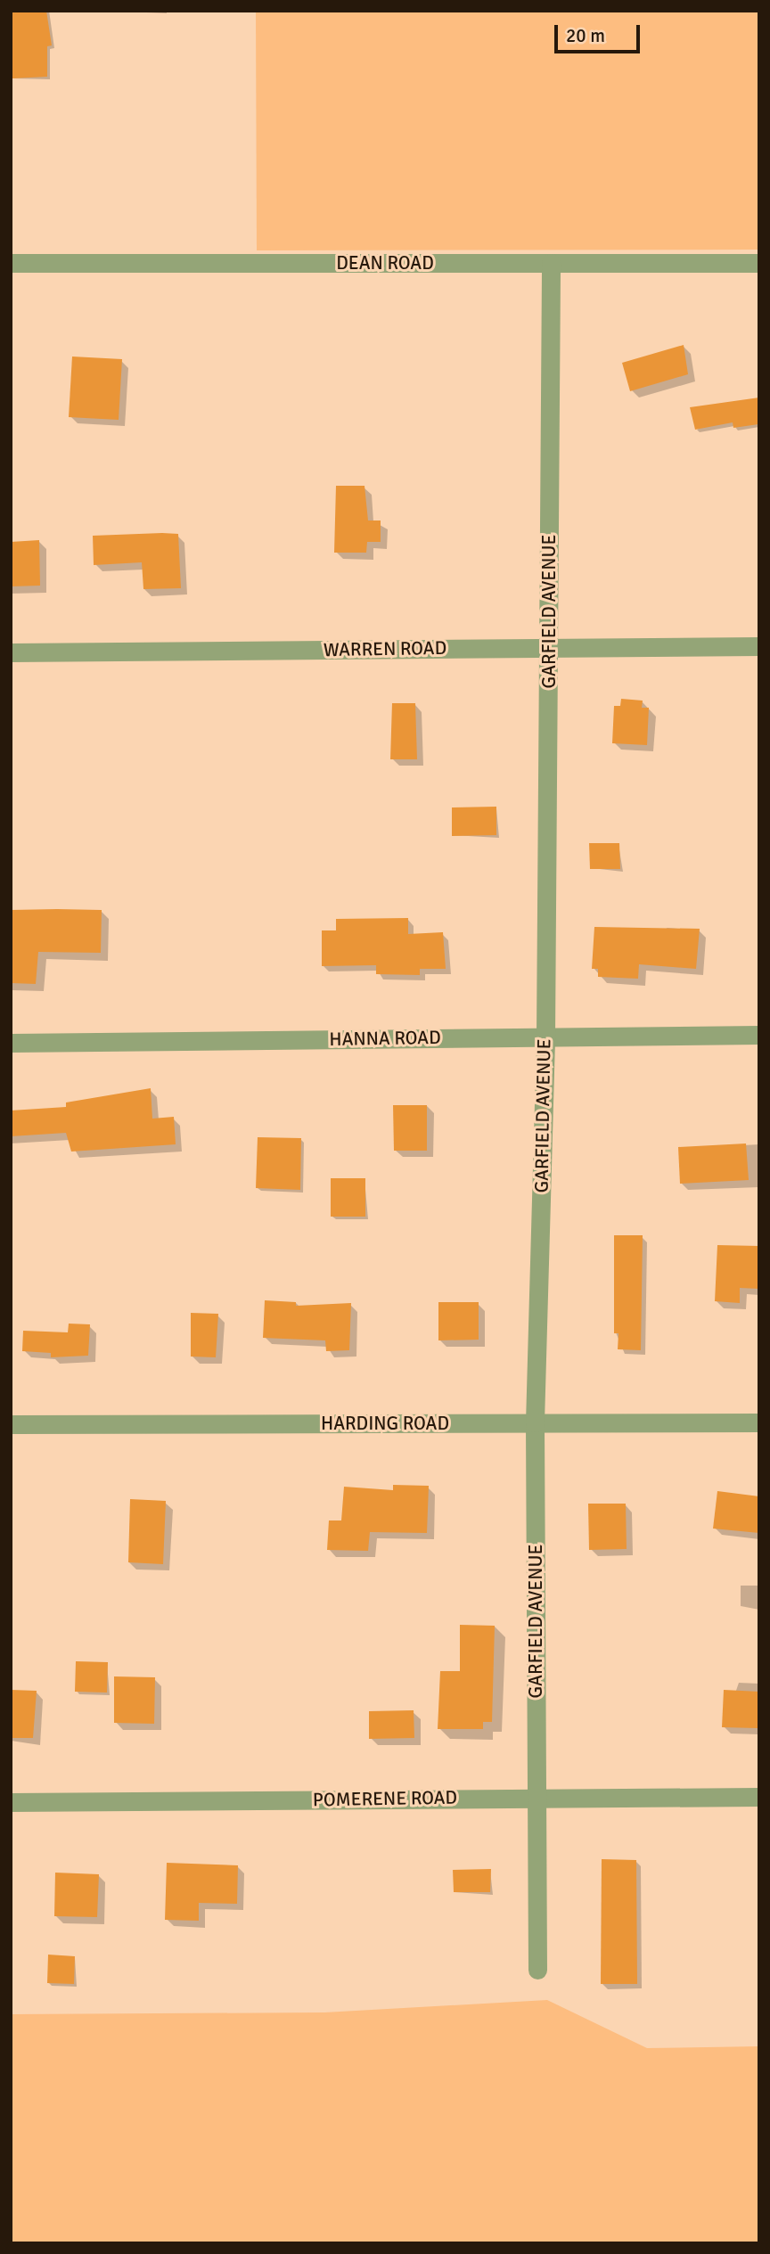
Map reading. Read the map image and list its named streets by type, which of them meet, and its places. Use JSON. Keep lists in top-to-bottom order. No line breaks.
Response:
{"streets":{"street":["DEAN ROAD","GARFIELD AVENUE","WARREN ROAD","HANNA ROAD","HARDING ROAD","POMERENE ROAD"]},"crossings":[["DEAN ROAD","GARFIELD AVENUE"],["GARFIELD AVENUE","WARREN ROAD"],["GARFIELD AVENUE","HANNA ROAD"],["GARFIELD AVENUE","HARDING ROAD"],["GARFIELD AVENUE","POMERENE ROAD"]],"scale_bar":"20 m"}
